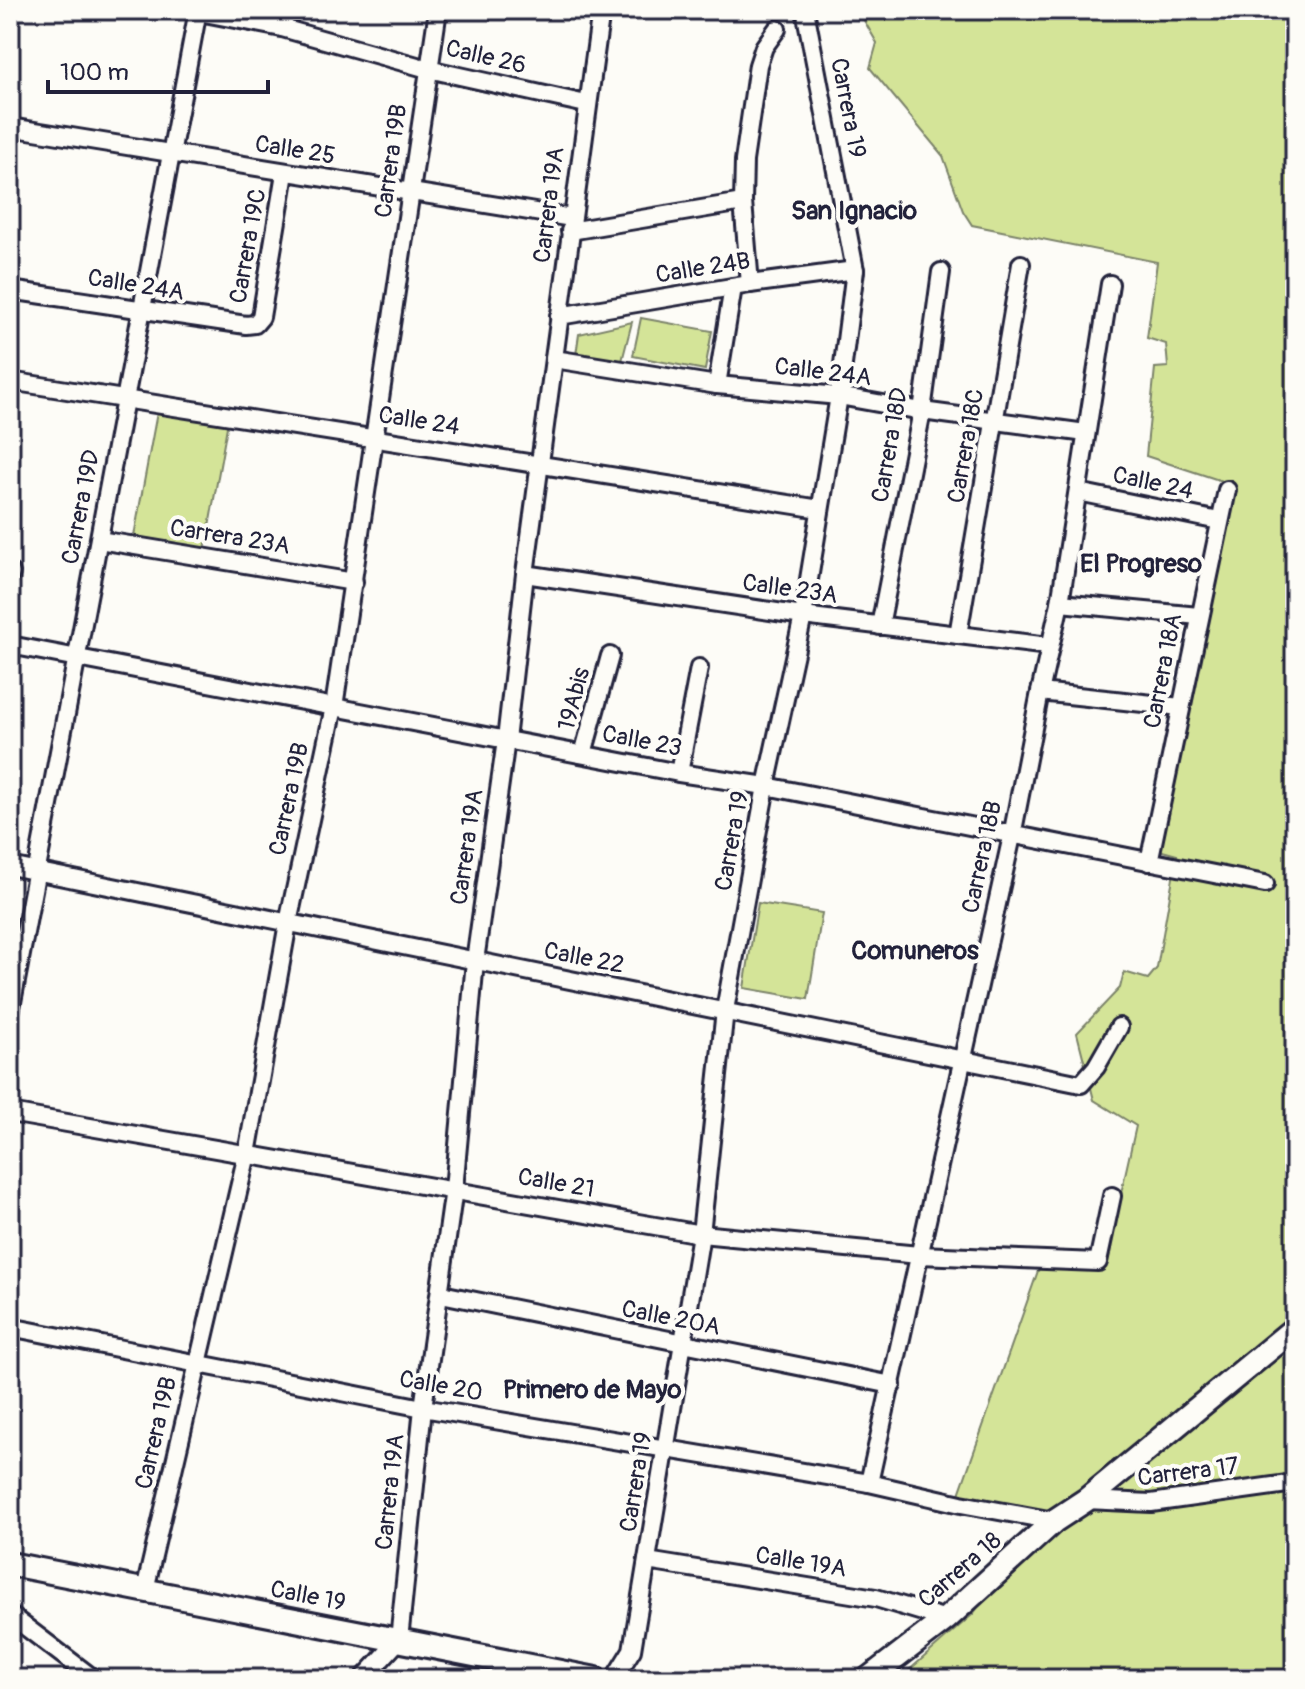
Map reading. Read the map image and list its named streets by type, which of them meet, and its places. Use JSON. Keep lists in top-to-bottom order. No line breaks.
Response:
{"streets":{"main road":["Carrera 18","Calle 19"],"street":["Calle 26","Carrera 19","Calle 25","Carrera 19B","Carrera 19A","Carrera 19C","Calle 24B","Calle 24A","Calle 24","Carrera 18D","Carrera 18C","Carrera 19D","Carrera 23A","Calle 23A","Carrera 18A","19Abis","Calle 23","Carrera 18B","Calle 22","Calle 21","Calle 20A","Calle 20","Carrera 17","Calle 19A"]},"crossings":[["Calle 26","Carrera 19B"],["Calle 26","Carrera 19A"],["Calle 26","Carrera 19D"],["Carrera 19","Calle 24B"],["Carrera 19","Calle 24A"],["Carrera 19","Calle 24"],["Carrera 19","Calle 23A"],["Carrera 19","Calle 23"],["Carrera 19","Calle 22"],["Carrera 19","Calle 21"],["Carrera 19","Calle 20A"],["Carrera 19","Calle 20"],["Carrera 19","Calle 19A"],["Calle 25","Carrera 19B"],["Calle 25","Carrera 19A"],["Calle 25","Carrera 19C"],["Calle 25","Carrera 19D"],["Carrera 19B","Calle 24"],["Carrera 19B","Carrera 23A"],["Carrera 19B","Calle 23"],["Carrera 19B","Calle 22"],["Carrera 19B","Calle 21"],["Carrera 19B","Calle 20"],["Carrera 19B","Calle 19"],["Carrera 19A","Calle 24B"],["Carrera 19A","Calle 24A"],["Carrera 19A","Calle 24"],["Carrera 19A","Calle 23A"],["Carrera 19A","Calle 23"],["Carrera 19A","Calle 22"],["Carrera 19A","Calle 21"],["Carrera 19A","Calle 20A"],["Carrera 19A","Calle 20"],["Carrera 19A","Calle 19"],["Carrera 19C","Calle 24A"],["Calle 24A","Carrera 18D"],["Calle 24A","Carrera 18C"],["Calle 24A","Carrera 19D"],["Calle 24A","Carrera 18B"],["Calle 24","Carrera 19D"],["Calle 24","Carrera 18A"],["Calle 24","Carrera 18B"],["Carrera 18D","Calle 23A"],["Carrera 18C","Calle 23A"],["Carrera 19D","Carrera 23A"],["Carrera 19D","Calle 23"],["Carrera 19D","Calle 22"],["Calle 23A","Carrera 18B"],["Carrera 18A","Calle 23"],["19Abis","Calle 23"],["Calle 23","Carrera 18B"],["Carrera 18B","Calle 22"],["Carrera 18B","Calle 21"],["Carrera 18B","Calle 20A"],["Carrera 18B","Calle 20"],["Calle 20","Carrera 18"],["Carrera 17","Carrera 18"],["Calle 19A","Carrera 18"]],"districts":["San Ignacio","El Progreso","Comuneros","Primero de Mayo"],"scale_bar":"100 m"}
